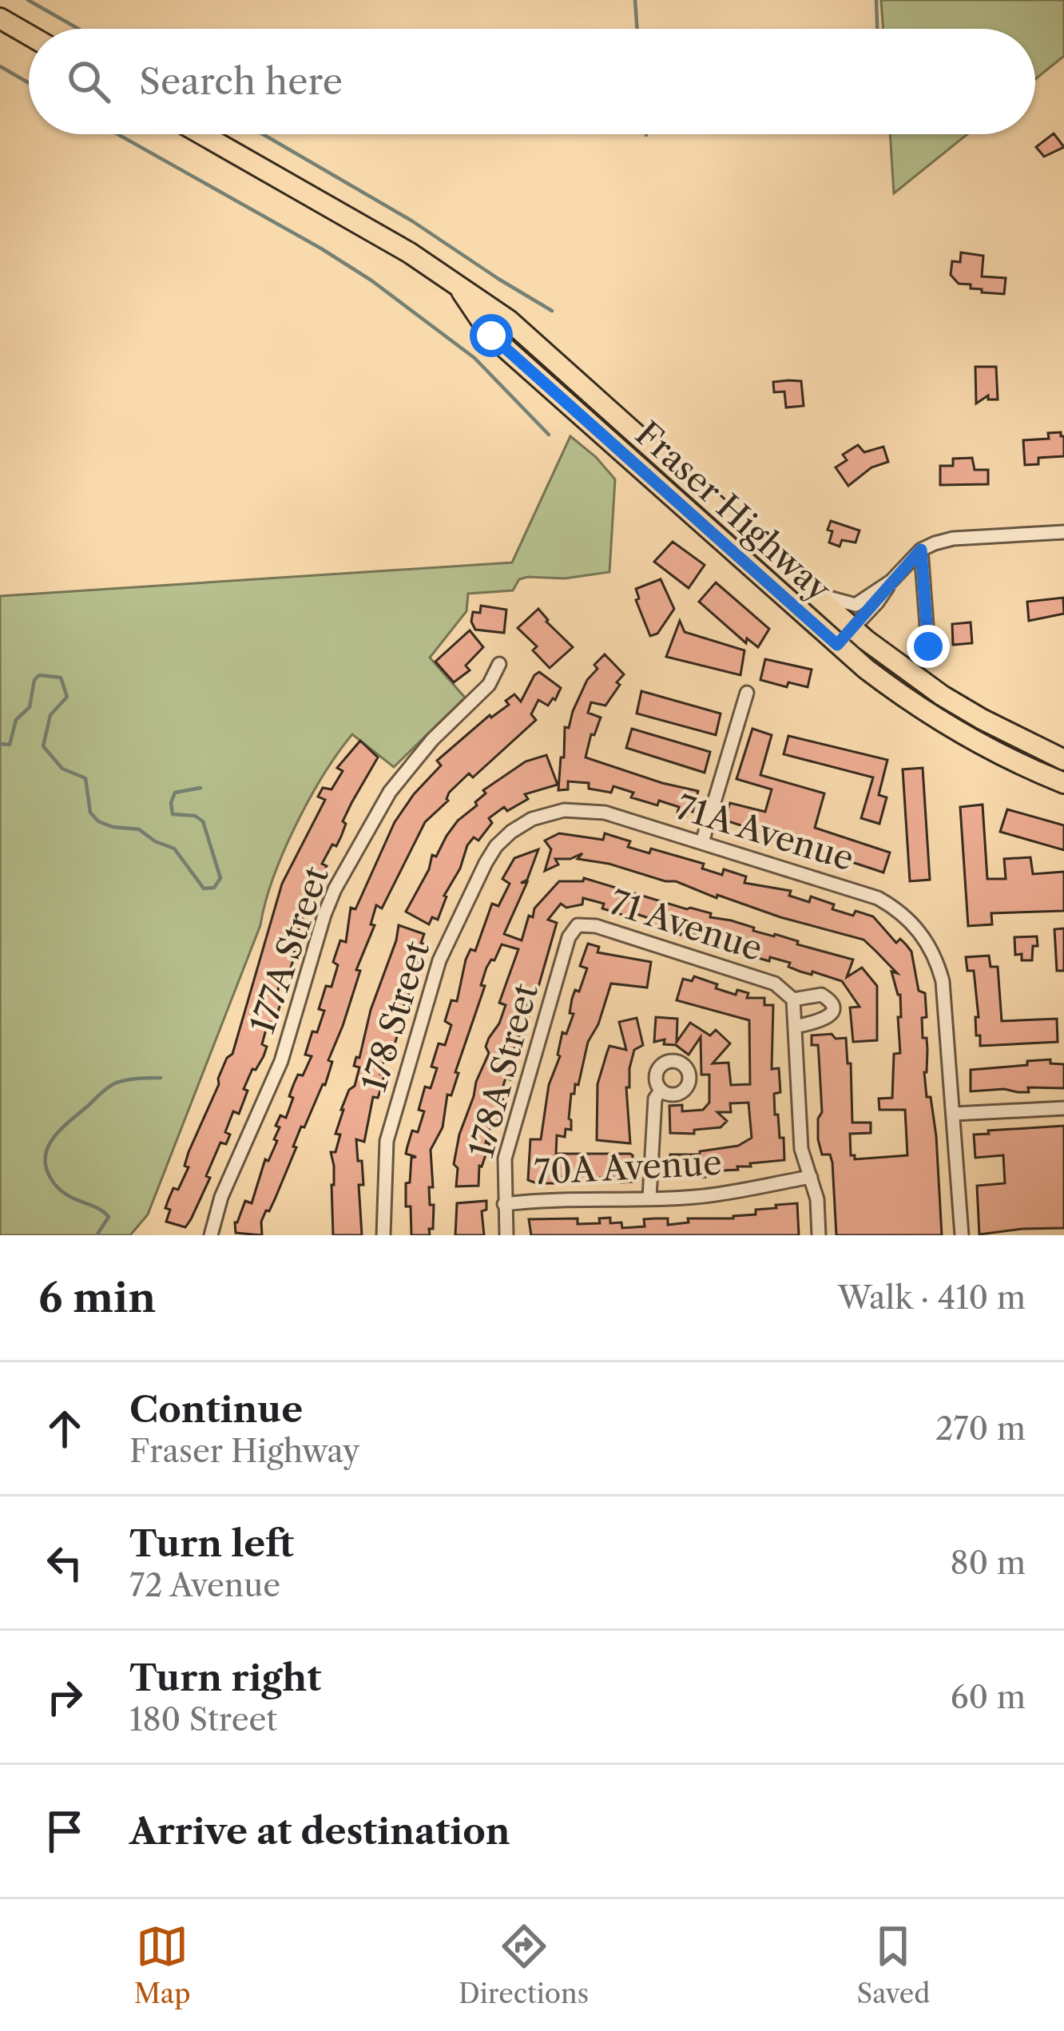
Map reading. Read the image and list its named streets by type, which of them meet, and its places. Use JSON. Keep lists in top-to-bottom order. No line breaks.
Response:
{"streets":{"main road":["Fraser Highway"],"street":["71A Avenue","71 Avenue","177A Street","178 Street","178A Street","70A Avenue"]},"crossings":[["71A Avenue","178 Street"],["71 Avenue","178A Street"],["178A Street","70A Avenue"]],"page":{"search":"Search here","heading":["6 min","Walk · 410 m"],"list":[["Continue","Fraser Highway","270 m"],["Turn left","72 Avenue","80 m"],["Turn right","180 Street","60 m"],"Arrive at destination"],"nav":["Map","Directions","Saved"]}}
